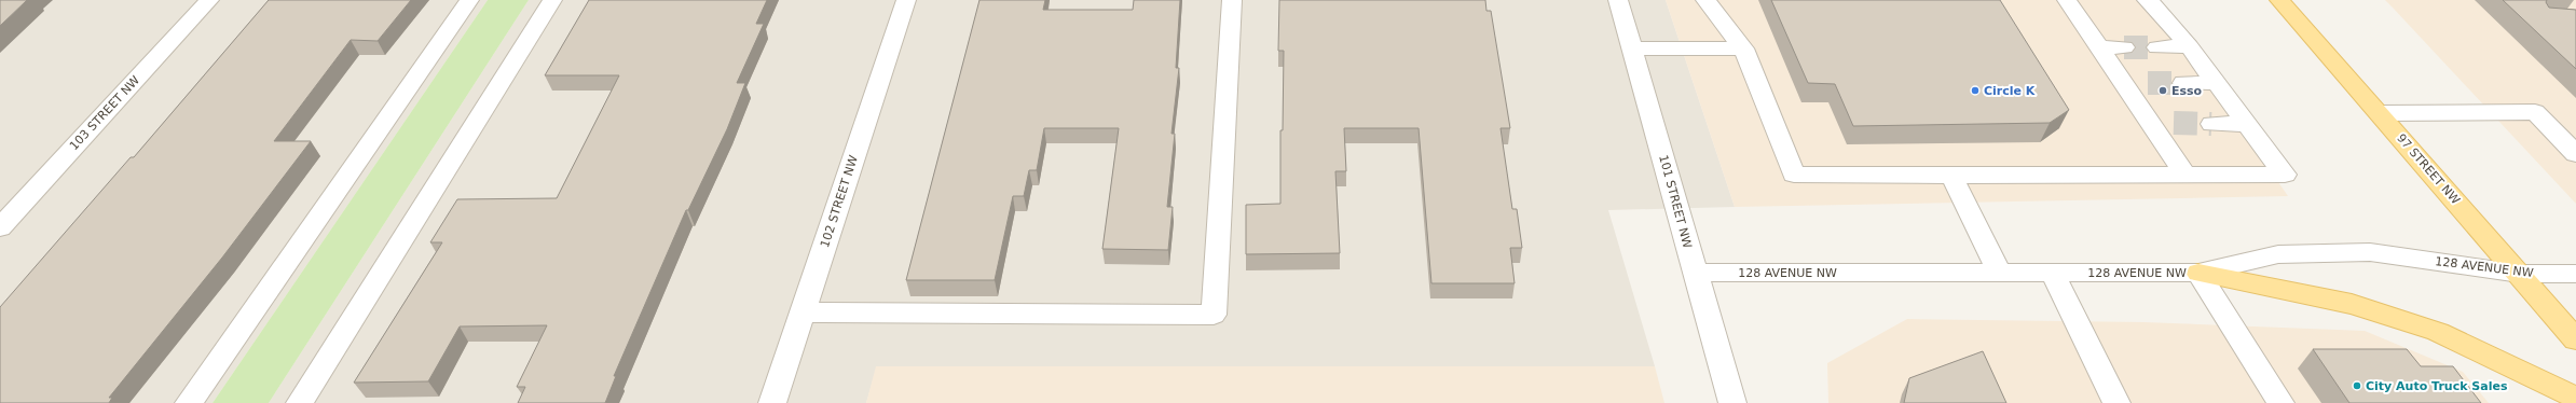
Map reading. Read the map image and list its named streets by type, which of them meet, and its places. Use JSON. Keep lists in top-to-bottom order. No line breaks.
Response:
{"streets":{"main road":["97 STREET NW"],"street":["103 STREET NW","102 STREET NW","101 STREET NW","128 AVENUE NW"]},"crossings":[["97 STREET NW","128 AVENUE NW"],["101 STREET NW","128 AVENUE NW"]],"places":["Circle K","Esso","City Auto Truck Sales"]}
